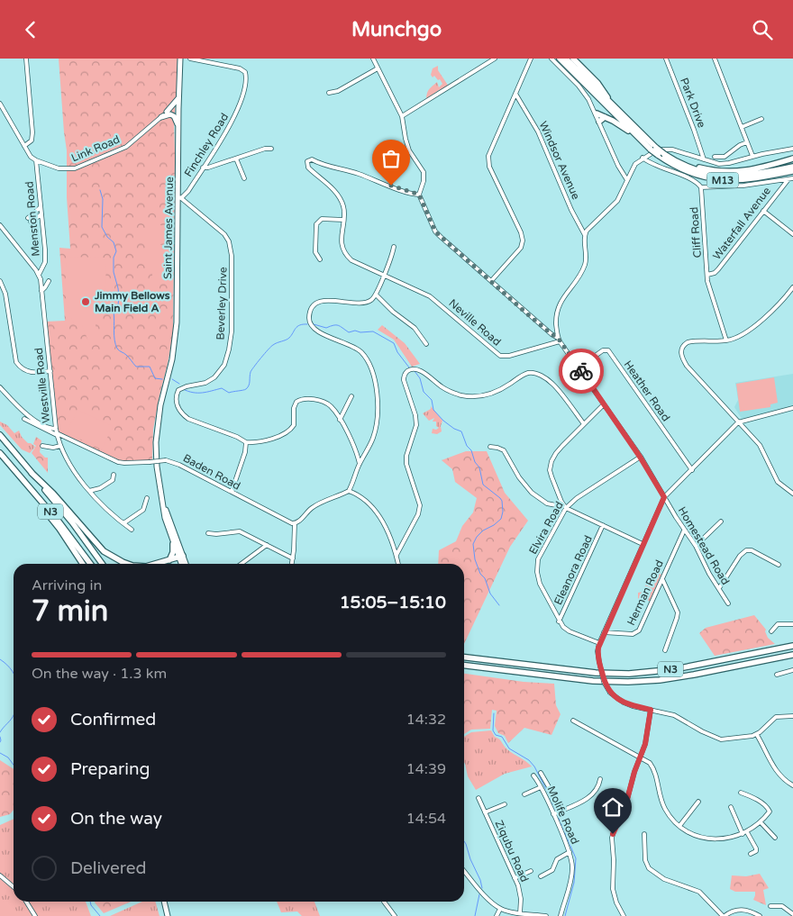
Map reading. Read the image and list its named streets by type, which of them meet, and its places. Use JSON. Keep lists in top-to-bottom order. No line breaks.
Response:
{"streets":{"highway":["M13","N3"],"main road":["Saint James Avenue"],"street":["Park Drive","Finchley Road","Link Road","Windsor Avenue","Menston Road","Waterfall Avenue","Cliff Road","Beverley Drive","Neville Road","Westville Road","Heather Road","Baden Road","Elvira Road","Homestead Road","Eleanora Road","Herman Road","Molife Road","Ziqubu Road"]},"crossings":[["Finchley Road","Saint James Avenue"],["Finchley Road","Beverley Drive"],["Link Road","Menston Road"],["Menston Road","Westville Road"],["Waterfall Avenue","Cliff Road"],["Saint James Avenue","Beverley Drive"],["Neville Road","Homestead Road"],["Westville Road","Baden Road"],["Heather Road","Homestead Road"],["Elvira Road","Homestead Road"],["Elvira Road","Eleanora Road"],["Homestead Road","Herman Road"]],"places":["Jimmy Bellows Main Field A"],"page":{"header":"Munchgo","heading":["7 min","Arriving in","15:05–15:10"],"bar":"On the way · 1.3 km","list":[["Confirmed","14:32"],["Preparing","14:39"],["On the way","14:54"],"Delivered"]}}
